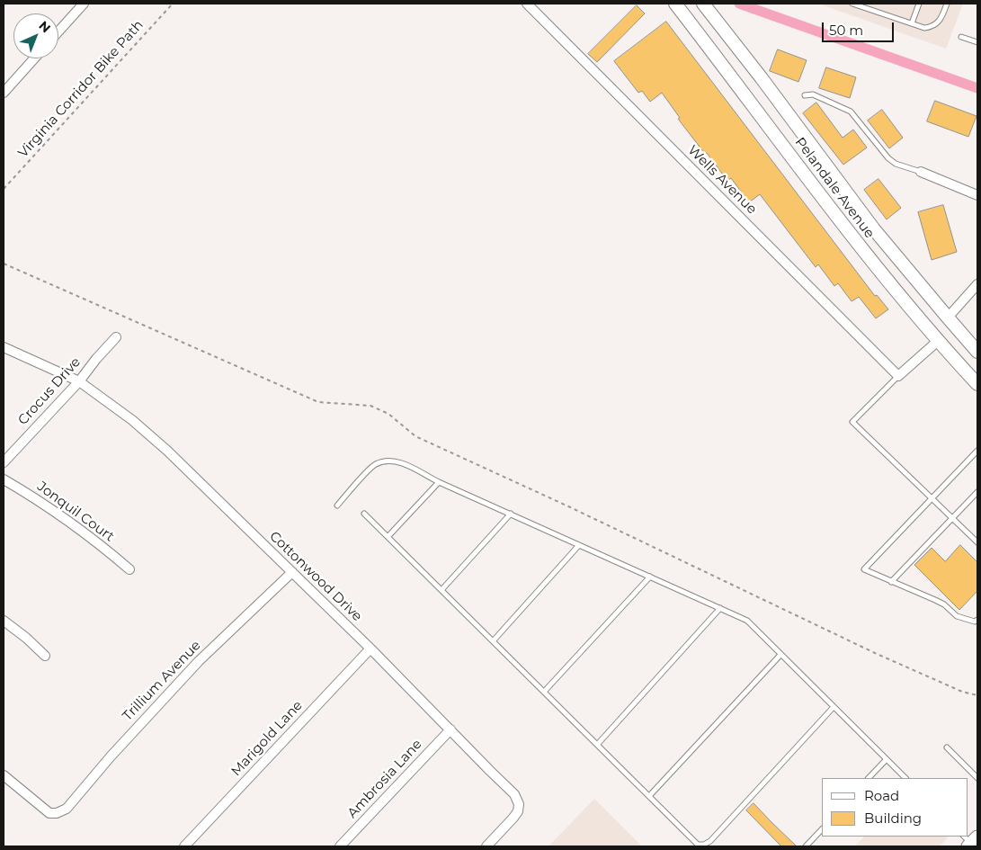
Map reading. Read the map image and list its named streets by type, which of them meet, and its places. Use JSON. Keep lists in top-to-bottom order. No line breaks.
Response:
{"streets":{"main road":["Pelandale Avenue"],"street":["Wells Avenue","Crocus Drive","Jonquil Court","Cottonwood Drive","Trillium Avenue","Marigold Lane","Ambrosia Lane"],"path":["Virginia Corridor Bike Path"]},"crossings":[["Crocus Drive","Cottonwood Drive"],["Cottonwood Drive","Trillium Avenue"],["Cottonwood Drive","Marigold Lane"],["Cottonwood Drive","Ambrosia Lane"]],"legend":["Road","Building"],"scale_bar":"50 m","north":"top right"}
